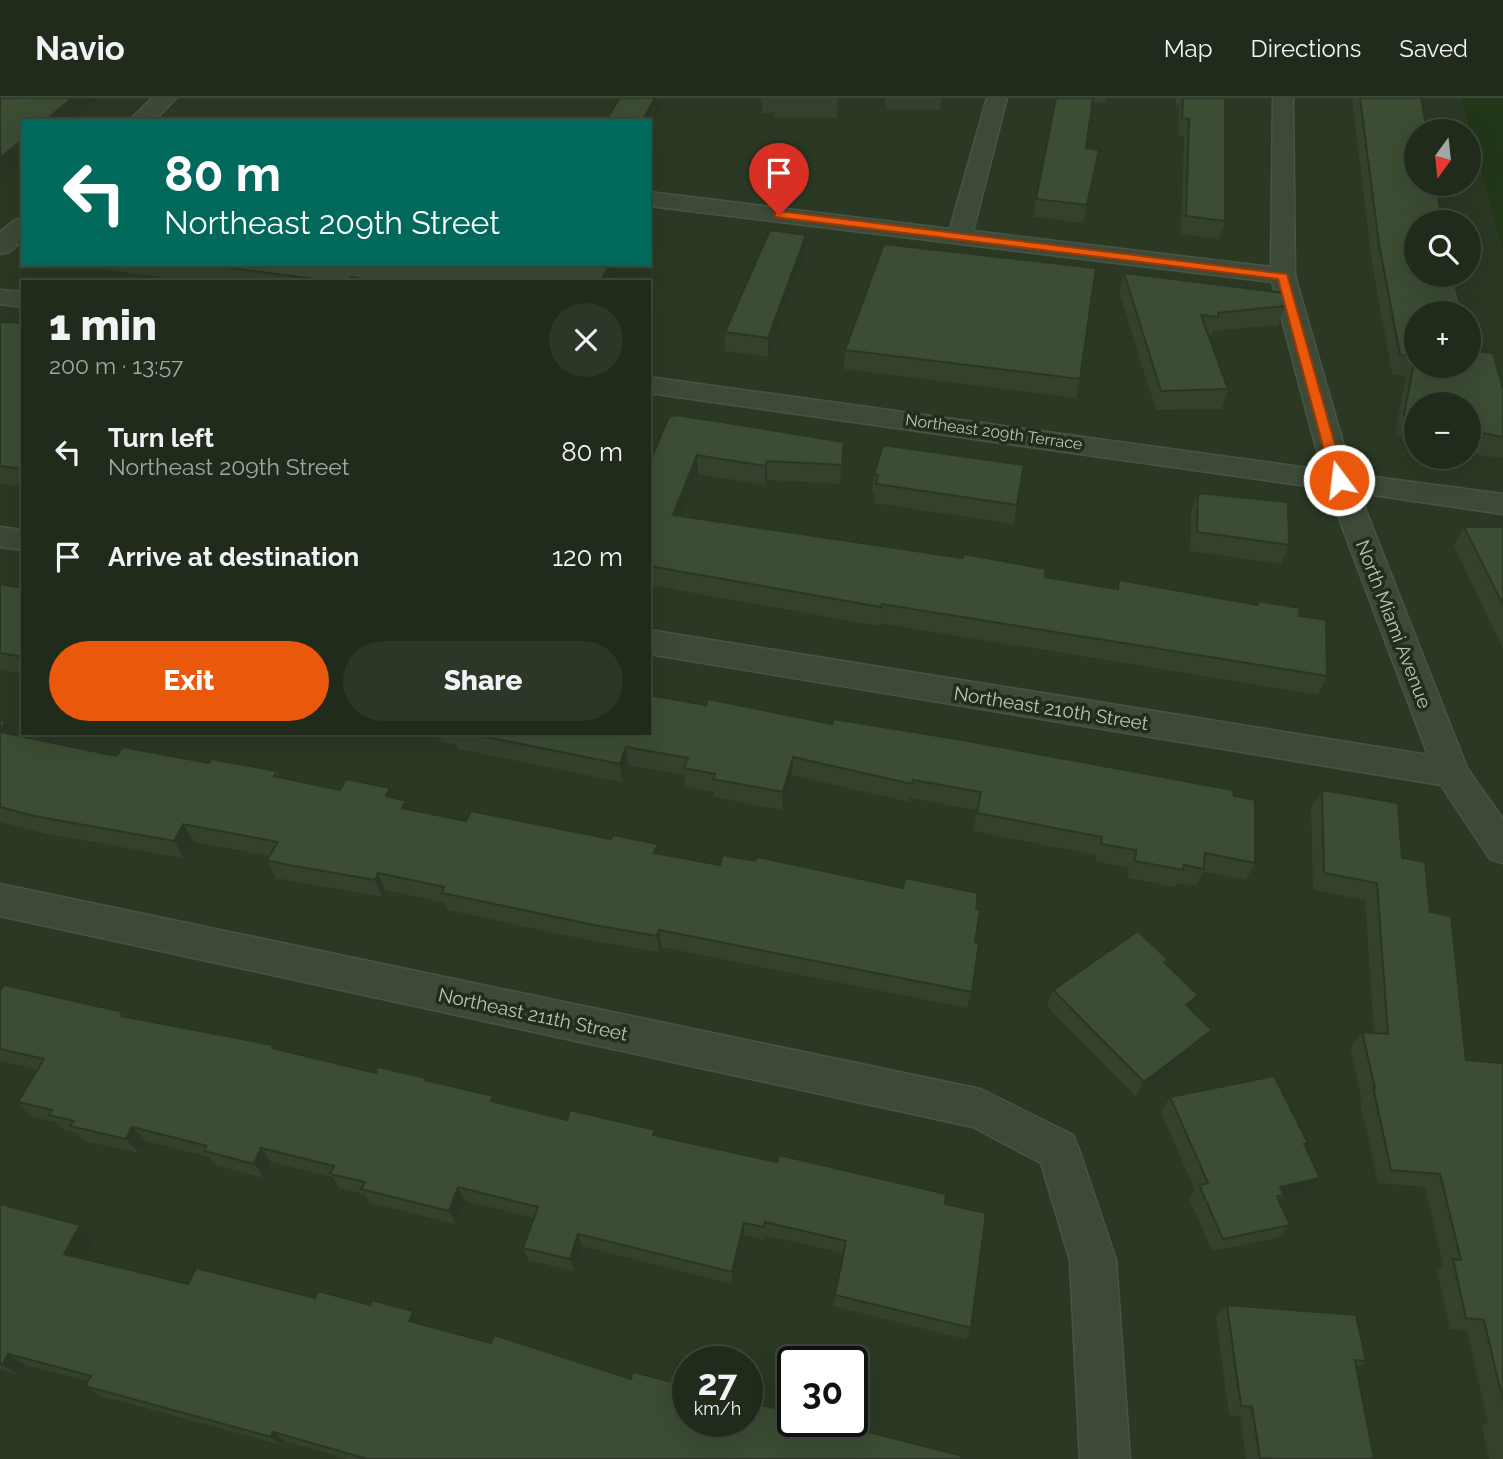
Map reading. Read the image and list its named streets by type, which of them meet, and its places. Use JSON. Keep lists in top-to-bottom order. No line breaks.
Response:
{"streets":{"street":["Northeast 209th Terrace","North Miami Avenue","Northeast 210th Street","Northeast 211th Street"]},"crossings":[["Northeast 209th Terrace","North Miami Avenue"],["North Miami Avenue","Northeast 210th Street"]],"north":"bottom","page":{"header":"Navio","nav":["Map","Directions","Saved"],"map_buttons":["+","−"],"turn":["80 m","Northeast 209th Street"],"heading":["1 min","200 m · 13:57"],"list":[{"name":"Turn left","note":"Northeast 209th Street","value":"80 m"},{"name":"Arrive at destination","value":"120 m"}],"buttons":["Exit","Share"],"speed":"27 km/h","limit":"30"}}
